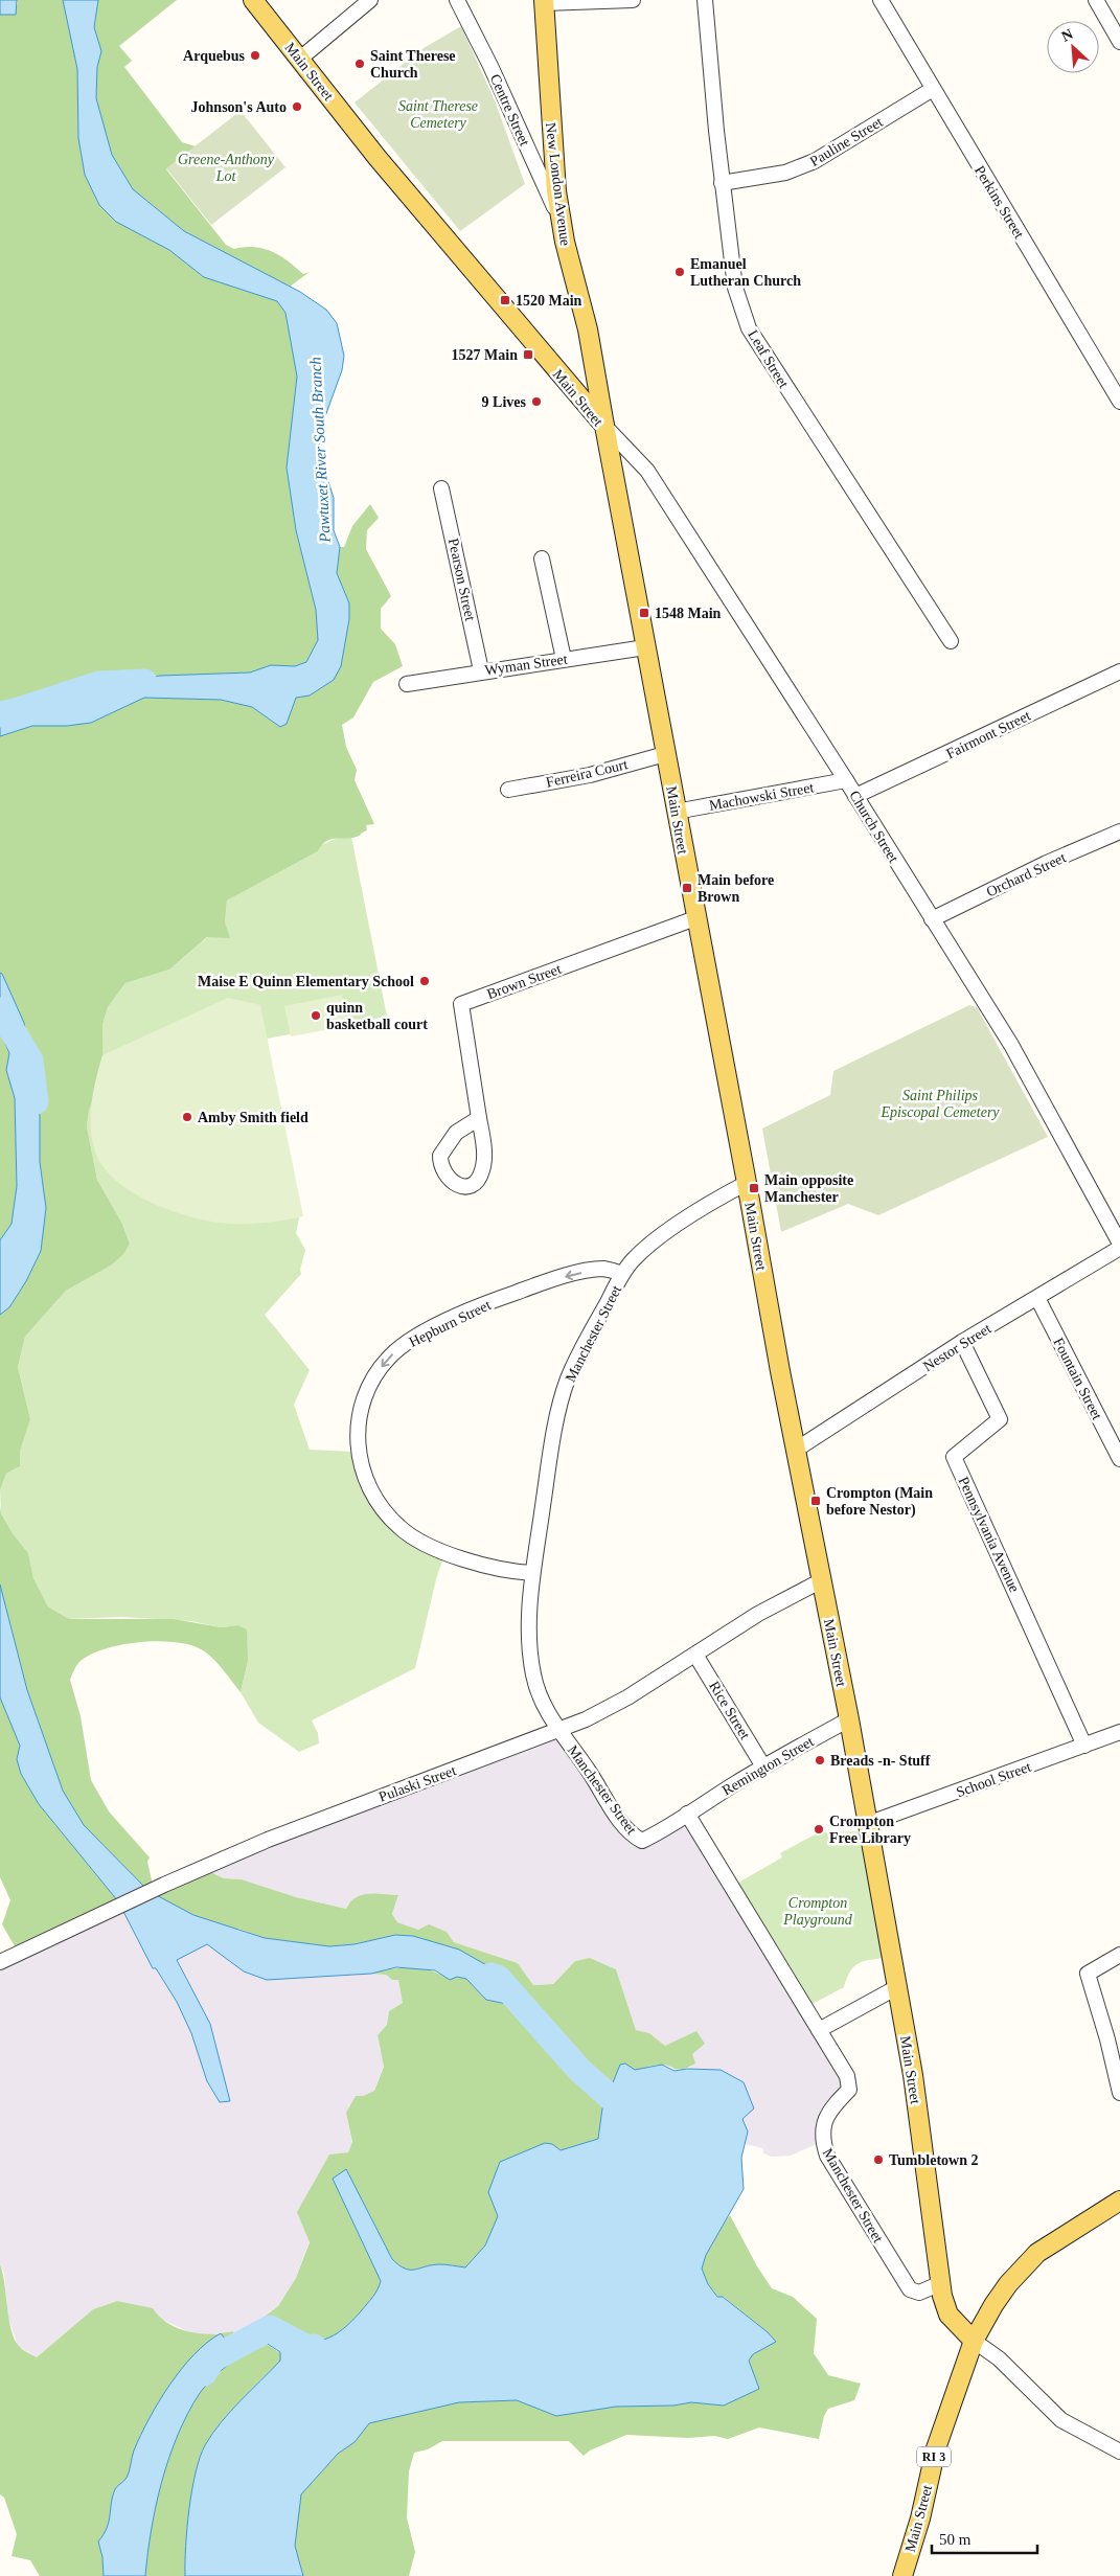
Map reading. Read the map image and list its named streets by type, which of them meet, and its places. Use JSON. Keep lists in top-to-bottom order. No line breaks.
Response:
{"streets":{"main road":["Main Street","New London Avenue","RI 3"],"street":["Centre Street","Pauline Street","Perkins Street","Leaf Street","Pearson Street","Wyman Street","Fairmont Street","Ferreira Court","Machowski Street","Church Street","Orchard Street","Brown Street","Hepburn Street","Manchester Street","Nestor Street","Fountain Street","Pennsylvania Avenue","Rice Street","Remington Street","School Street","Pulaski Street"]},"crossings":[["Main Street","New London Avenue"],["Main Street","Wyman Street"],["Main Street","Ferreira Court"],["Main Street","Machowski Street"],["Main Street","Church Street"],["Main Street","Brown Street"],["Main Street","Manchester Street"],["Main Street","Nestor Street"],["Main Street","Remington Street"],["Main Street","School Street"],["Main Street","Pulaski Street"],["Main Street","RI 3"],["Centre Street","New London Avenue"],["Pauline Street","Perkins Street"],["Pauline Street","Leaf Street"],["New London Avenue","Church Street"],["Pearson Street","Wyman Street"],["Fairmont Street","Church Street"],["Machowski Street","Church Street"],["Church Street","Orchard Street"],["Hepburn Street","Manchester Street"],["Manchester Street","Remington Street"],["Manchester Street","Pulaski Street"],["Nestor Street","Fountain Street"],["Nestor Street","Pennsylvania Avenue"],["Pennsylvania Avenue","School Street"],["Rice Street","Remington Street"],["Rice Street","Pulaski Street"]],"water":["Pawtuxet River South Branch"],"parks":["Saint Therese Cemetery","Greene-Anthony Lot","Saint Philips Episcopal Cemetery","Crompton Playground"],"places":{"other":["Arquebus","Saint Therese Church","Johnson's Auto","Emanuel Lutheran Church","9 Lives","Maise E Quinn Elementary School","quinn basketball court","Amby Smith field","Breads -n- Stuff","Crompton Free Library","Tumbletown 2"],"transit":["1520 Main","1527 Main","1548 Main","Main before Brown","Main opposite Manchester","Crompton (Main before Nestor)"]},"scale_bar":"50 m","north":"top left"}
